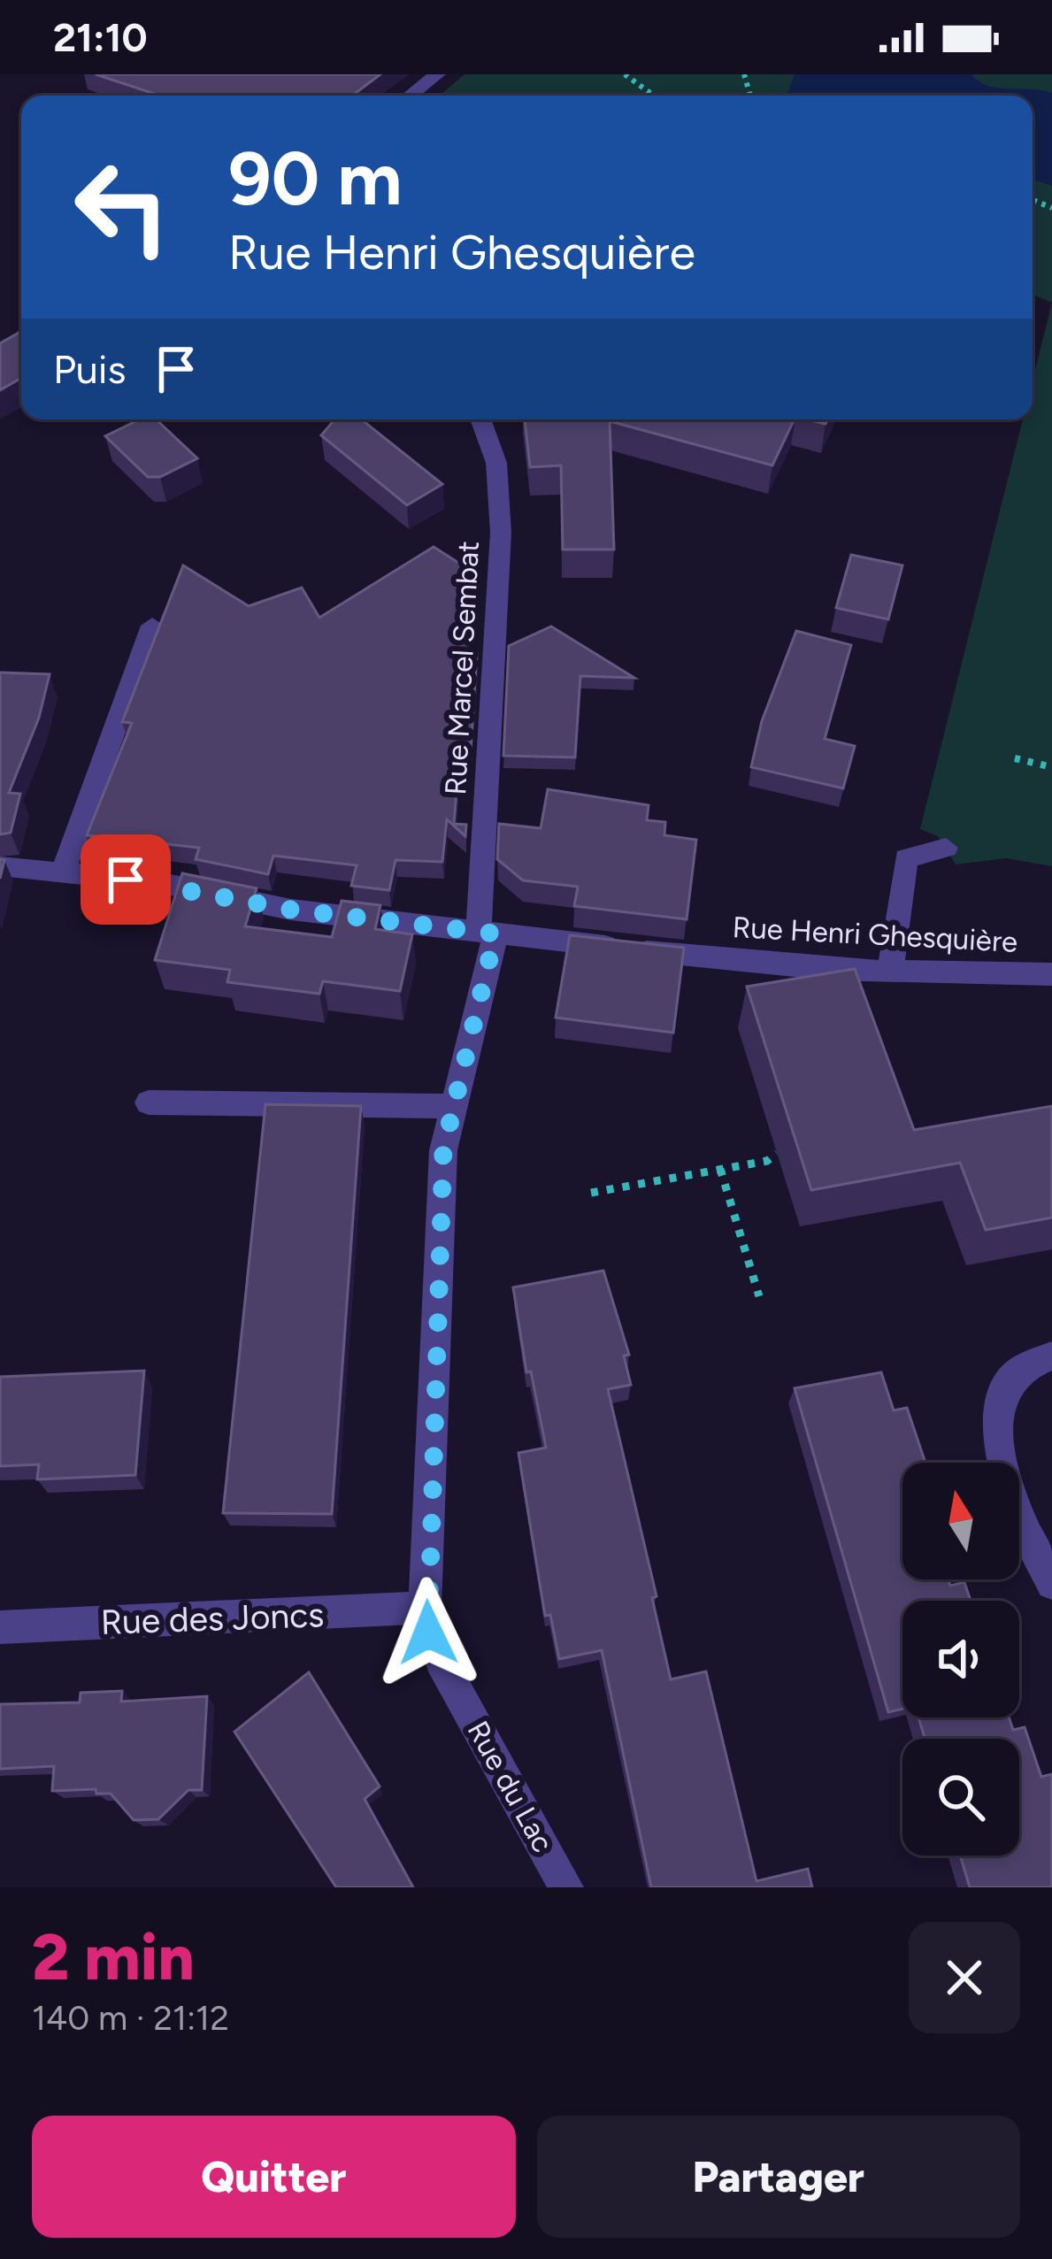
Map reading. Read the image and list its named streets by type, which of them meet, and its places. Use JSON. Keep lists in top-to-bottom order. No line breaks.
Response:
{"streets":{"street":["Rue Marcel Sembat","Rue Henri Ghesquière","Rue des Joncs","Rue du Lac"]},"crossings":[["Rue Marcel Sembat","Rue Henri Ghesquière"],["Rue Marcel Sembat","Rue du Lac"],["Rue Henri Ghesquière","Rue du Lac"],["Rue des Joncs","Rue du Lac"]],"north":"top","page":{"status":"21:10","turn":["90 m","Rue Henri Ghesquière"],"then":"Puis","heading":["2 min","140 m · 21:12"],"buttons":["Quitter","Partager"]}}
